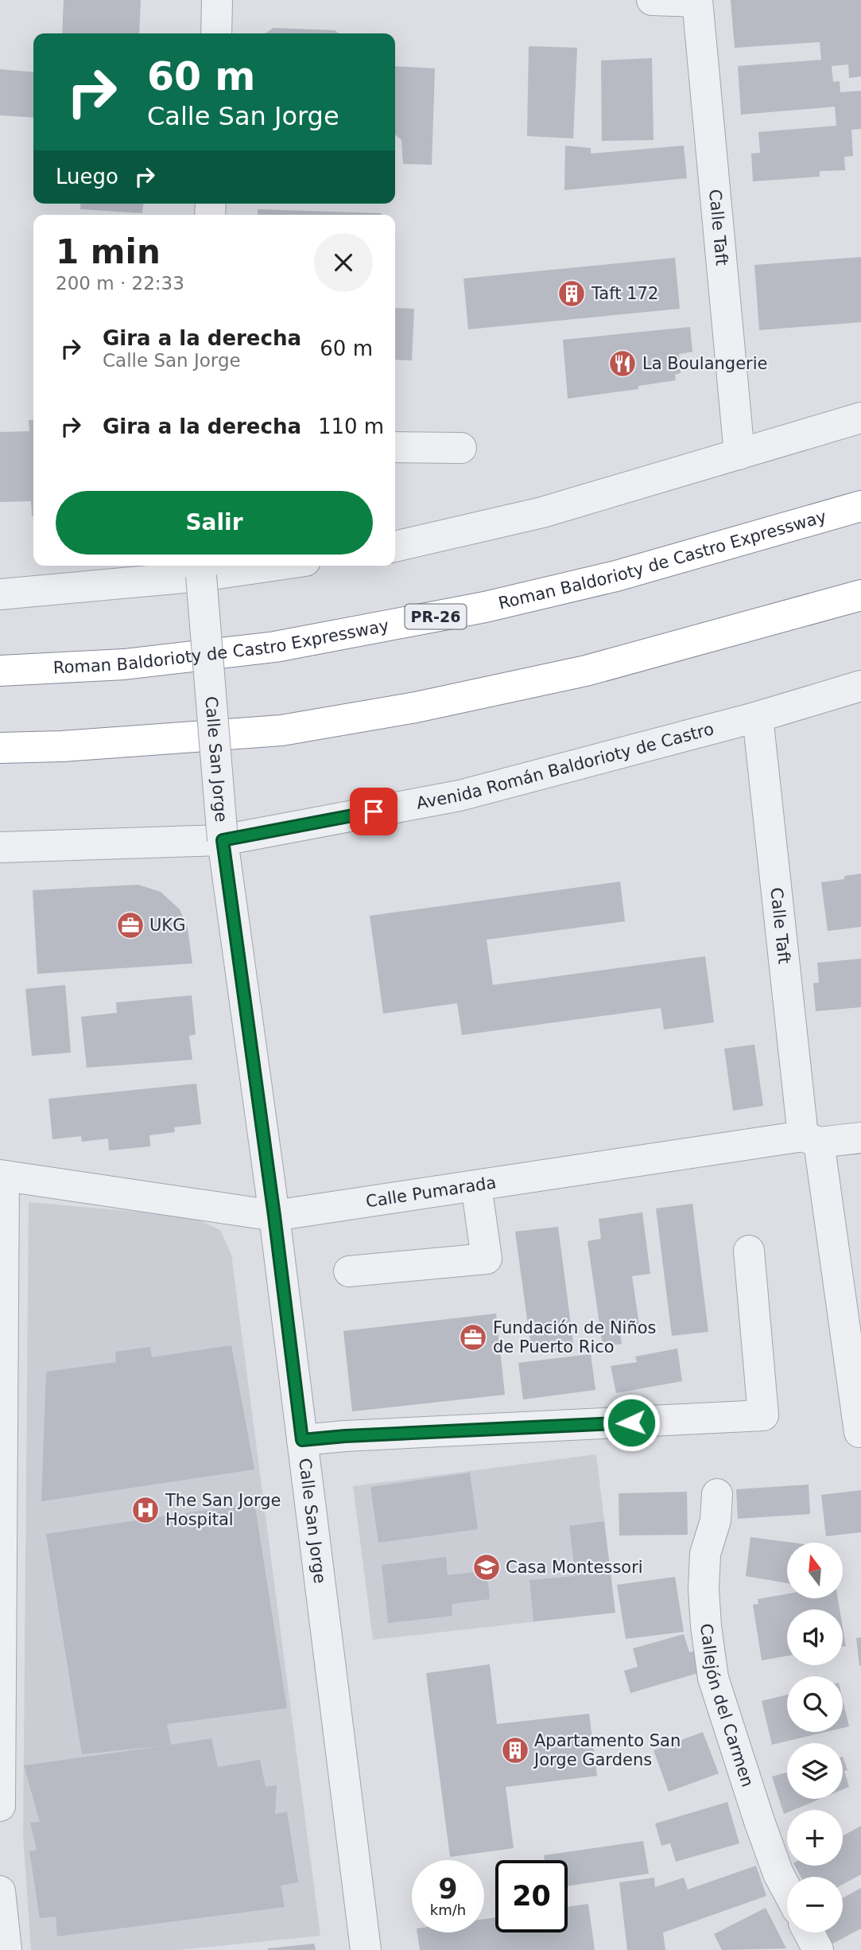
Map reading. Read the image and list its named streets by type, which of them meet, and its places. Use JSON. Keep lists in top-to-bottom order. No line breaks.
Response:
{"streets":{"highway":["Roman Baldorioty de Castro Expressway","PR-26"],"street":["Calle Taft","Calle San Jorge","Avenida Román Baldorioty de Castro","Calle Pumarada","Callejón del Carmen"]},"crossings":[["Calle Taft","Avenida Román Baldorioty de Castro"],["Calle Taft","Calle Pumarada"],["Calle San Jorge","Avenida Román Baldorioty de Castro"],["Calle San Jorge","Calle Pumarada"]],"places":{"building":["Taft 172","Apartamento San Jorge Gardens"],"restaurant":["La Boulangerie"],"office":["UKG","Fundación de Niños de Puerto Rico"],"hospital":["The San Jorge Hospital"],"school or university":["Casa Montessori"]},"north":"top","page":{"turn":["60 m","Calle San Jorge"],"then":"Luego","heading":["1 min","200 m · 22:33"],"list":[{"name":"Gira a la derecha","note":"Calle San Jorge","value":"60 m"},{"name":"Gira a la derecha","value":"110 m"}],"buttons":"Salir","map_buttons":["+","−"],"speed":"9 km/h","limit":"20"}}
